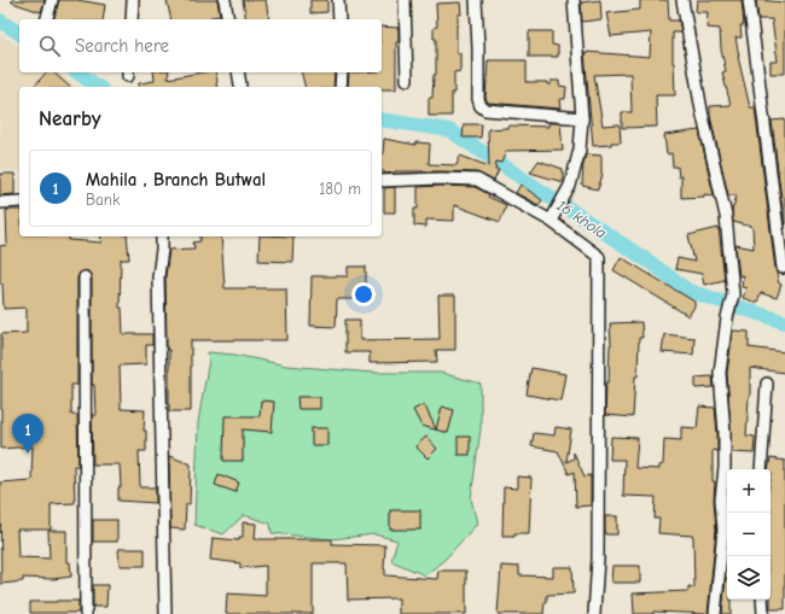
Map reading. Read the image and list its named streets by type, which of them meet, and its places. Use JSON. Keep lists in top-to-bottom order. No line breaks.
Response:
{"water":["16 khola"],"page":{"search":"Search here","heading":"Nearby","list":[{"mark":"1","name":"Mahila , Branch Butwal","note":"Bank","value":"180 m"}],"pins":"1","map_buttons":["+","−"]}}
